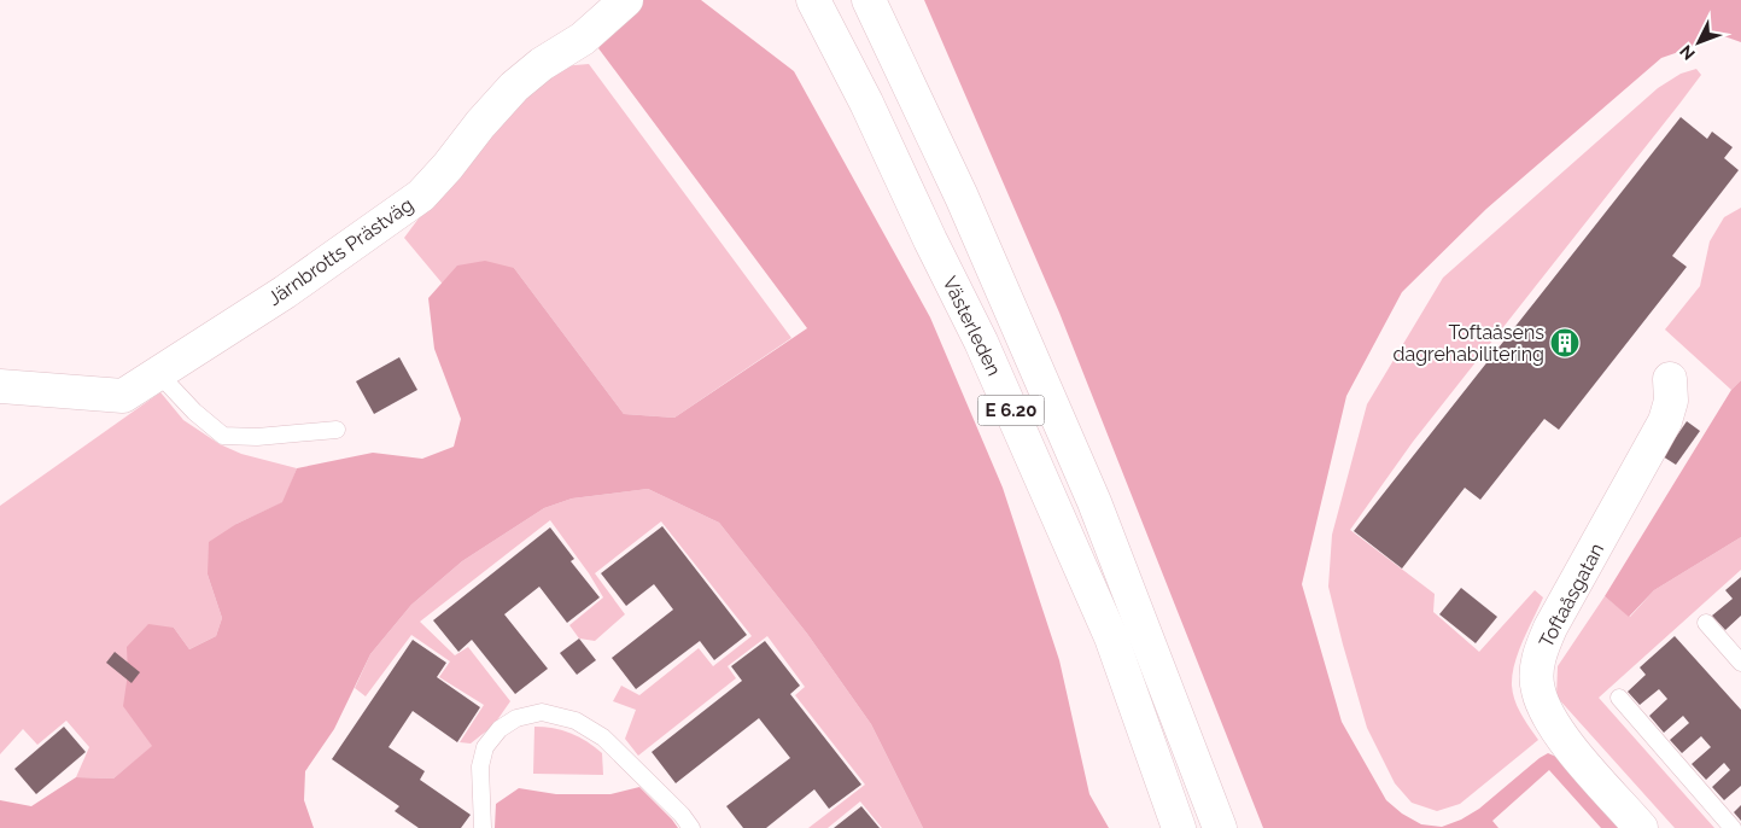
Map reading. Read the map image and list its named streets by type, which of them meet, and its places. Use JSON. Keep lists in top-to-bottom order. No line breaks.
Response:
{"streets":{"main road":["Järnbrotts Prästväg","Västerleden","E 6.20","Toftaåsgatan"]},"places":{"building":["Toftaåsens dagrehabilitering"]},"north":"bottom left"}
